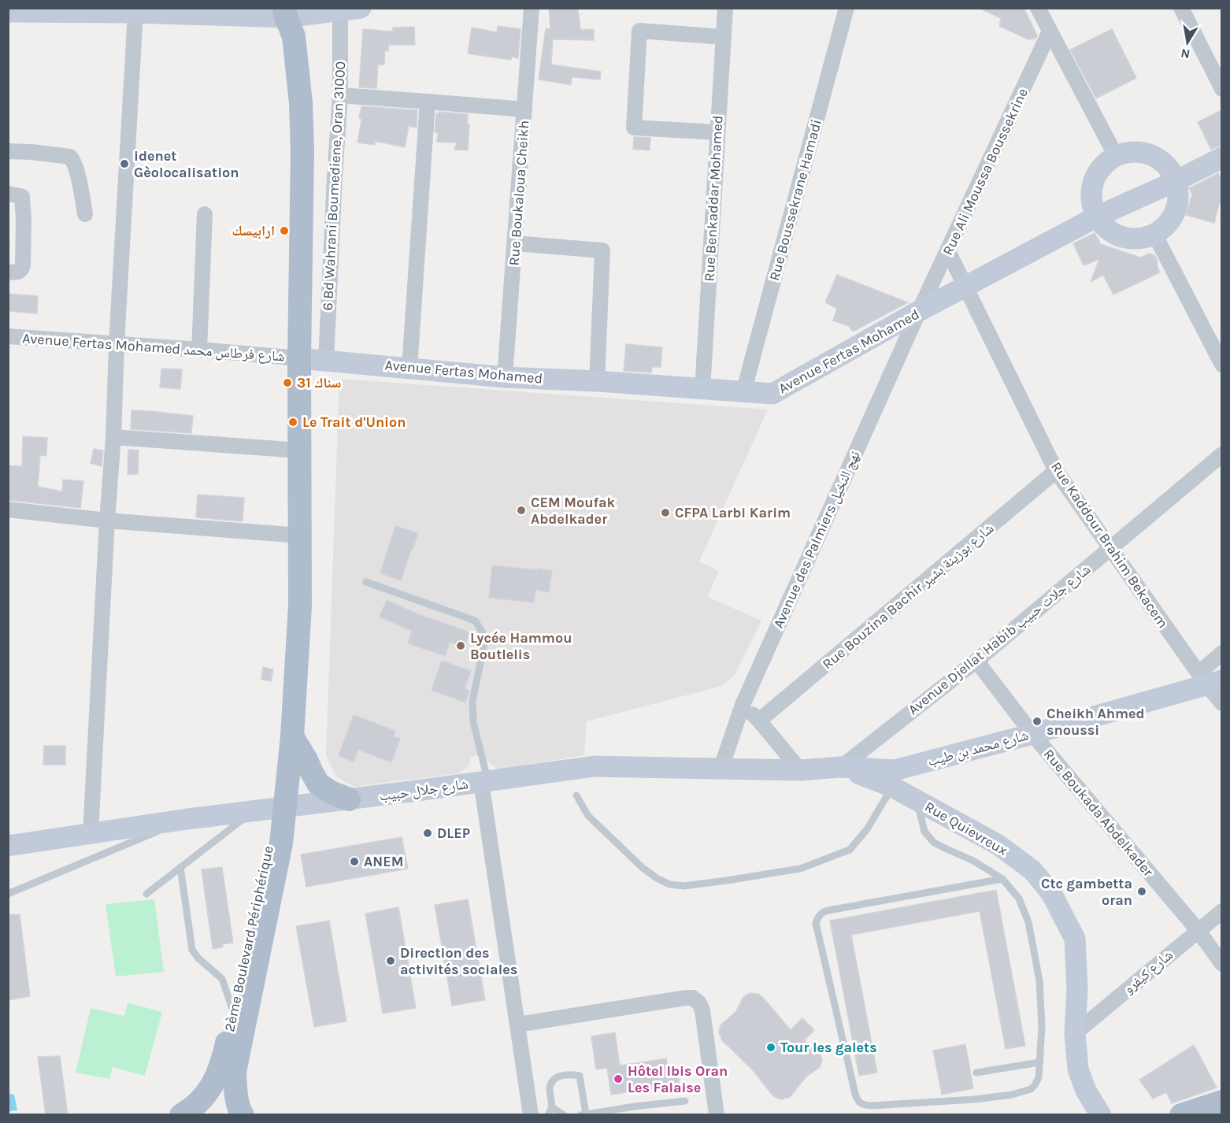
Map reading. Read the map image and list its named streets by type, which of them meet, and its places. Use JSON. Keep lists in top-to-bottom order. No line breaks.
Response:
{"streets":{"main road":["2ème Boulevard Périphérique"],"street":["Rue Ali Moussa Boussekrine","6 Bd Wahrani Boumediene, Oran 31000","Rue Boukaloua Cheikh","Rue Benkaddar Mohamed","Rue Boussekrane Hamadi","Avenue Fertas Mohamed شارع فرطاس محمد","Avenue Fertas Mohamed","Avenue des Palmiers نهج النخيل","Rue Kaddour Brahim Bekacem","Rue Bouzina Bachir شارع بوزينة بشير","Avenue Djellat Habib شارع جلات حبيب","شارع محمد بن طيب","شارع جلال حبيب","Rue Boukada Abdelkader","Rue Quievreux","شارع كيفرو"]},"crossings":[["Rue Ali Moussa Boussekrine","Avenue Fertas Mohamed"],["Rue Ali Moussa Boussekrine","Avenue des Palmiers نهج النخيل"],["Rue Ali Moussa Boussekrine","Rue Kaddour Brahim Bekacem"],["6 Bd Wahrani Boumediene, Oran 31000","Avenue Fertas Mohamed"],["Rue Boukaloua Cheikh","Avenue Fertas Mohamed"],["Rue Benkaddar Mohamed","Avenue Fertas Mohamed"],["Rue Boussekrane Hamadi","Avenue Fertas Mohamed"],["Avenue Fertas Mohamed شارع فرطاس محمد","Avenue Fertas Mohamed"],["Avenue Fertas Mohamed","Avenue des Palmiers نهج النخيل"],["Avenue Fertas Mohamed","Rue Kaddour Brahim Bekacem"],["Avenue des Palmiers نهج النخيل","شارع جلال حبيب"],["Rue Kaddour Brahim Bekacem","Rue Bouzina Bachir شارع بوزينة بشير"],["Rue Kaddour Brahim Bekacem","Avenue Djellat Habib شارع جلات حبيب"],["Rue Kaddour Brahim Bekacem","شارع محمد بن طيب"],["Avenue Djellat Habib شارع جلات حبيب","شارع محمد بن طيب"],["Avenue Djellat Habib شارع جلات حبيب","شارع جلال حبيب"],["Avenue Djellat Habib شارع جلات حبيب","Rue Boukada Abdelkader"],["Avenue Djellat Habib شارع جلات حبيب","Rue Quievreux"],["شارع محمد بن طيب","شارع جلال حبيب"],["شارع محمد بن طيب","Rue Boukada Abdelkader"],["شارع محمد بن طيب","Rue Quievreux"],["شارع جلال حبيب","Rue Quievreux"],["شارع جلال حبيب","2ème Boulevard Périphérique"],["Rue Boukada Abdelkader","شارع كيفرو"],["Rue Quievreux","شارع كيفرو"]],"places":["idenet Gèolocalisation","ارابيسك","سناك 31","Le Trait d'Union","CEM Moufak Abdelkader","CFPA Larbi Karim","Lycée Hammou Boutlelis","Cheikh Ahmed snoussi","DLEP","ANEM","Ctc gambetta oran","Direction des activités sociales","Tour les galets","Hôtel Ibis Oran Les Falaise"],"north":"bottom"}
